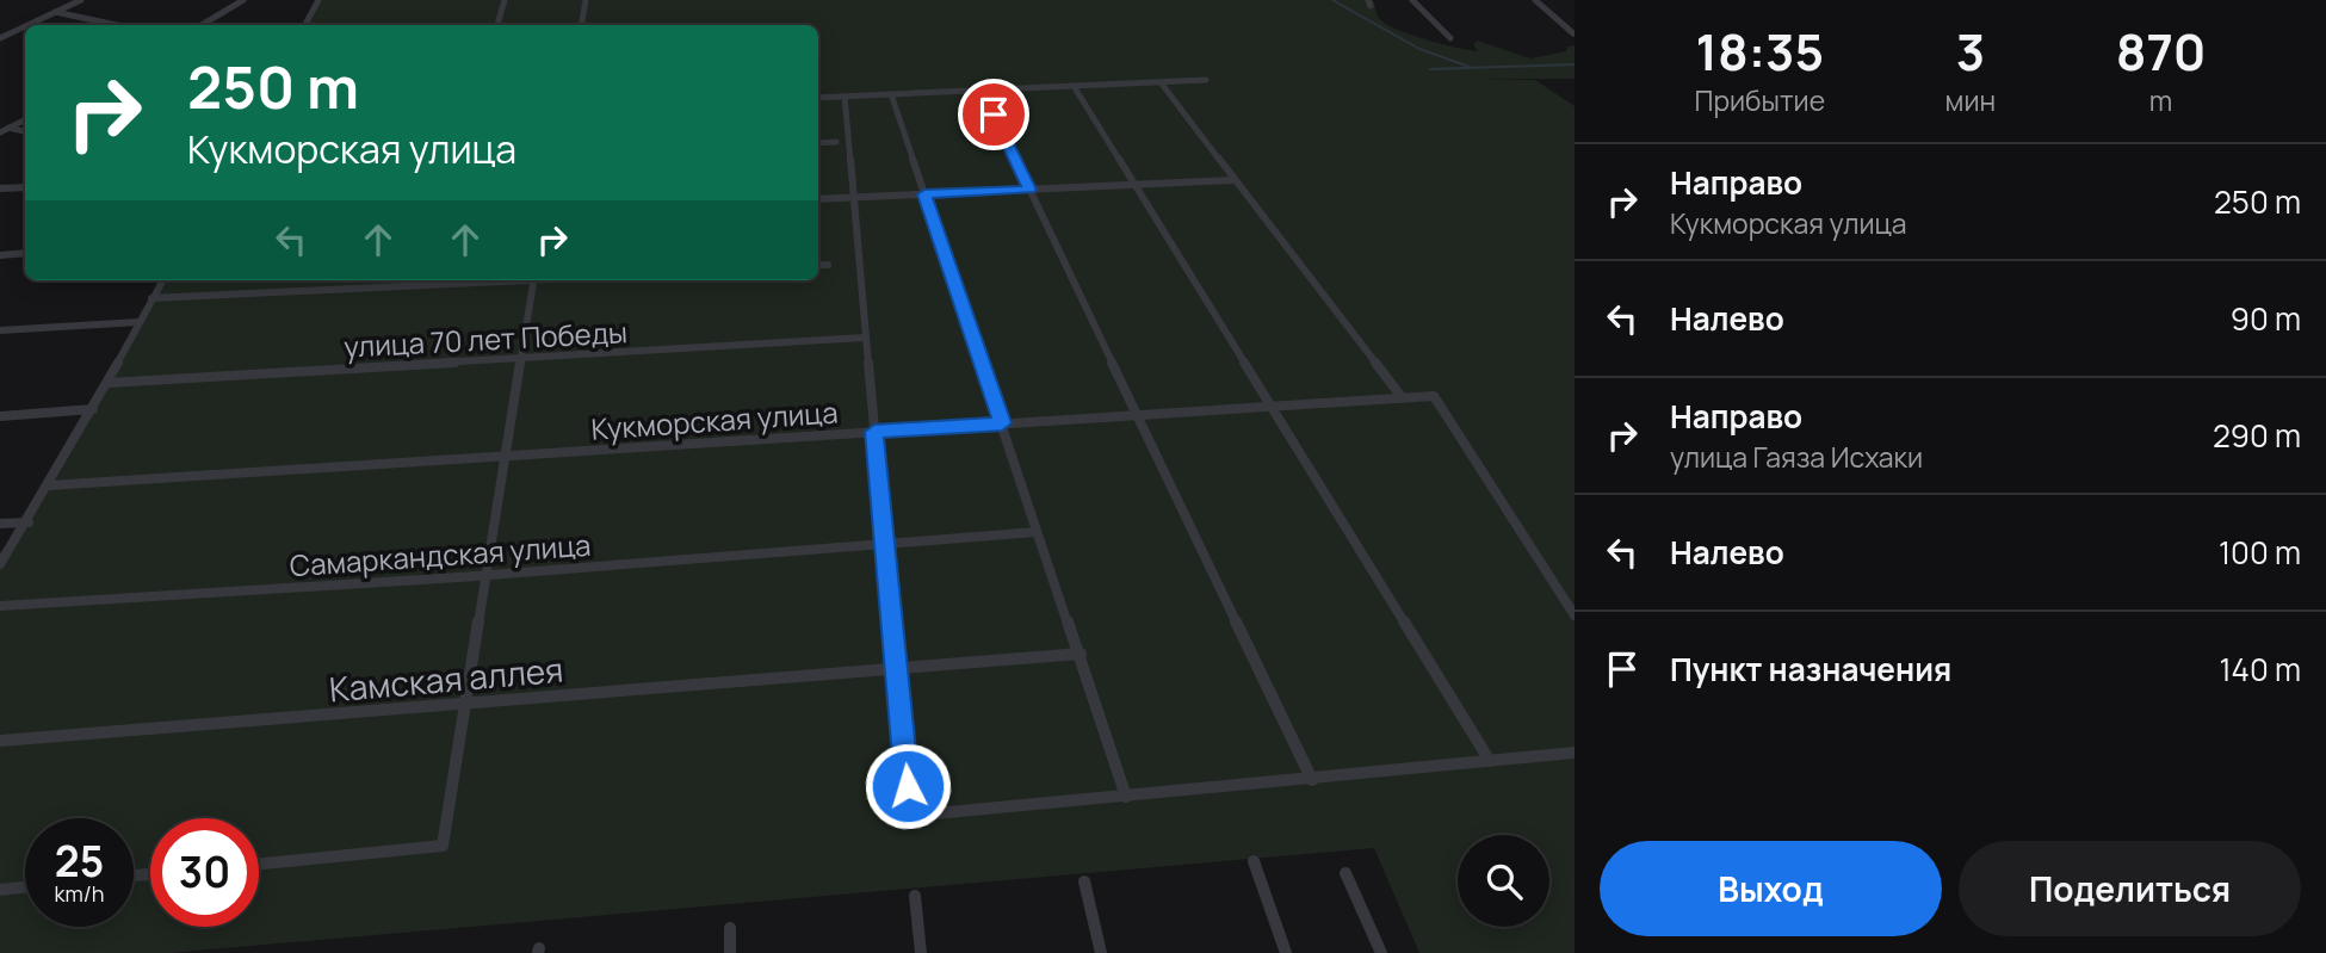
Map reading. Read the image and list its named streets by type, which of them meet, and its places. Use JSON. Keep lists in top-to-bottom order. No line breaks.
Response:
{"streets":{"street":["улица 70 лет Победы","Кукморская улица","Самаркандская улица","Камская аллея"]},"page":{"eta":["18:35","Прибытие","3","мин","870","m"],"turn":["250 m","Кукморская улица"],"list":[{"name":"Направо","note":"Кукморская улица","value":"250 m"},{"name":"Налево","value":"90 m"},{"name":"Направо","note":"улица Гаяза Исхаки","value":"290 m"},{"name":"Налево","value":"100 m"},{"name":"Пункт назначения","value":"140 m"}],"speed":"25 km/h","limit":"30","buttons":["Выход","Поделиться"]}}
